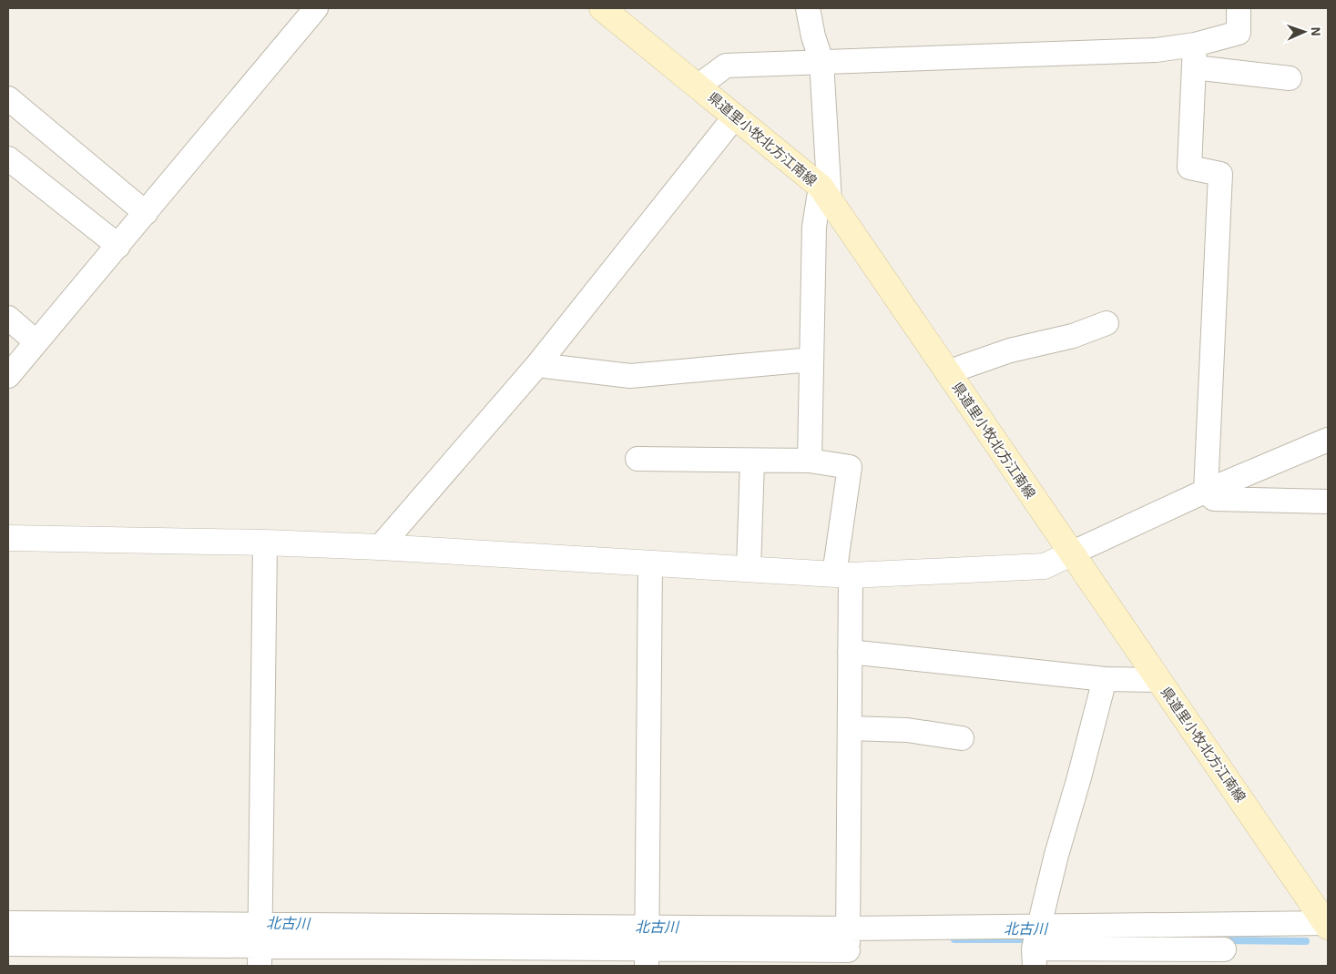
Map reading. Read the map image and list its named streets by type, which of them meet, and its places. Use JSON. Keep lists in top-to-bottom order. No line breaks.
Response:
{"streets":{"main road":["県道里小牧北方江南線"]},"water":["北古川"],"north":"right"}
